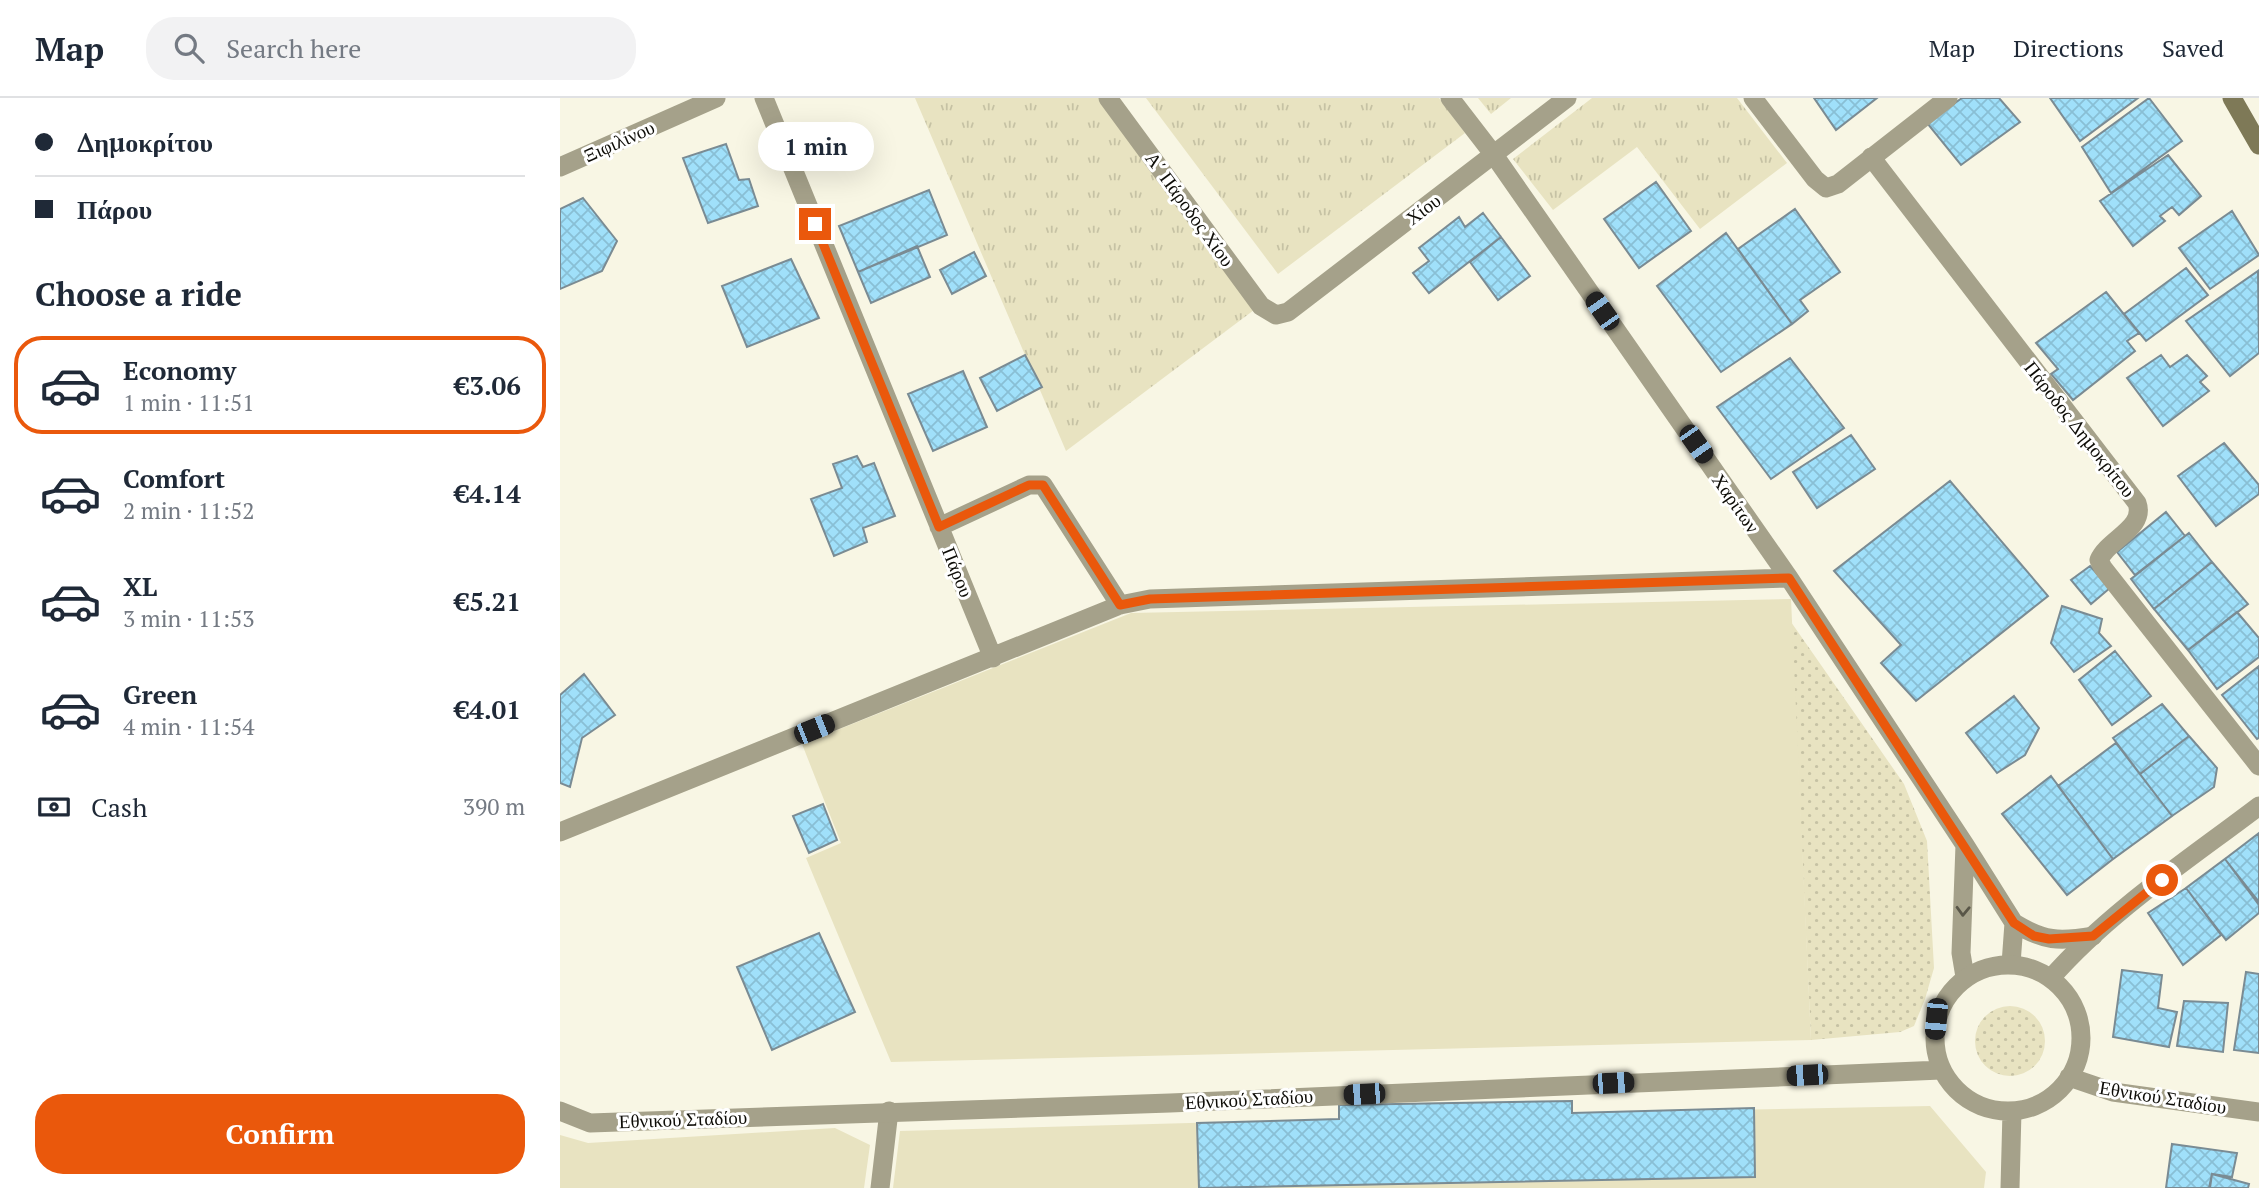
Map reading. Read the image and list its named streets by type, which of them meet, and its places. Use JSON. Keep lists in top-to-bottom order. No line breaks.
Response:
{"streets":{"street":["Ξιφιλίνου","Α΄ Πάροδος Χίου","Χίου","Πάροδος Δημοκρίτου","Χαρίτων","Πάρου","Εθνικού Σταδίου"]},"crossings":[["Α΄ Πάροδος Χίου","Χίου"],["Χίου","Χαρίτων"]],"page":{"header":"Map","search":"Search here","nav":["Map","Directions","Saved"],"banner":["Δημοκρίτου","Πάρου"],"bubble":"1 min","heading":"Choose a ride","list":[{"name":"Economy","note":"1 min · 11:51","value":"€3.06"},{"name":"Comfort","note":"2 min · 11:52","value":"€4.14"},{"name":"XL","note":"3 min · 11:53","value":"€5.21"},{"name":"Green","note":"4 min · 11:54","value":"€4.01"}],"pay":["Cash","390 m"],"buttons":"Confirm"}}
